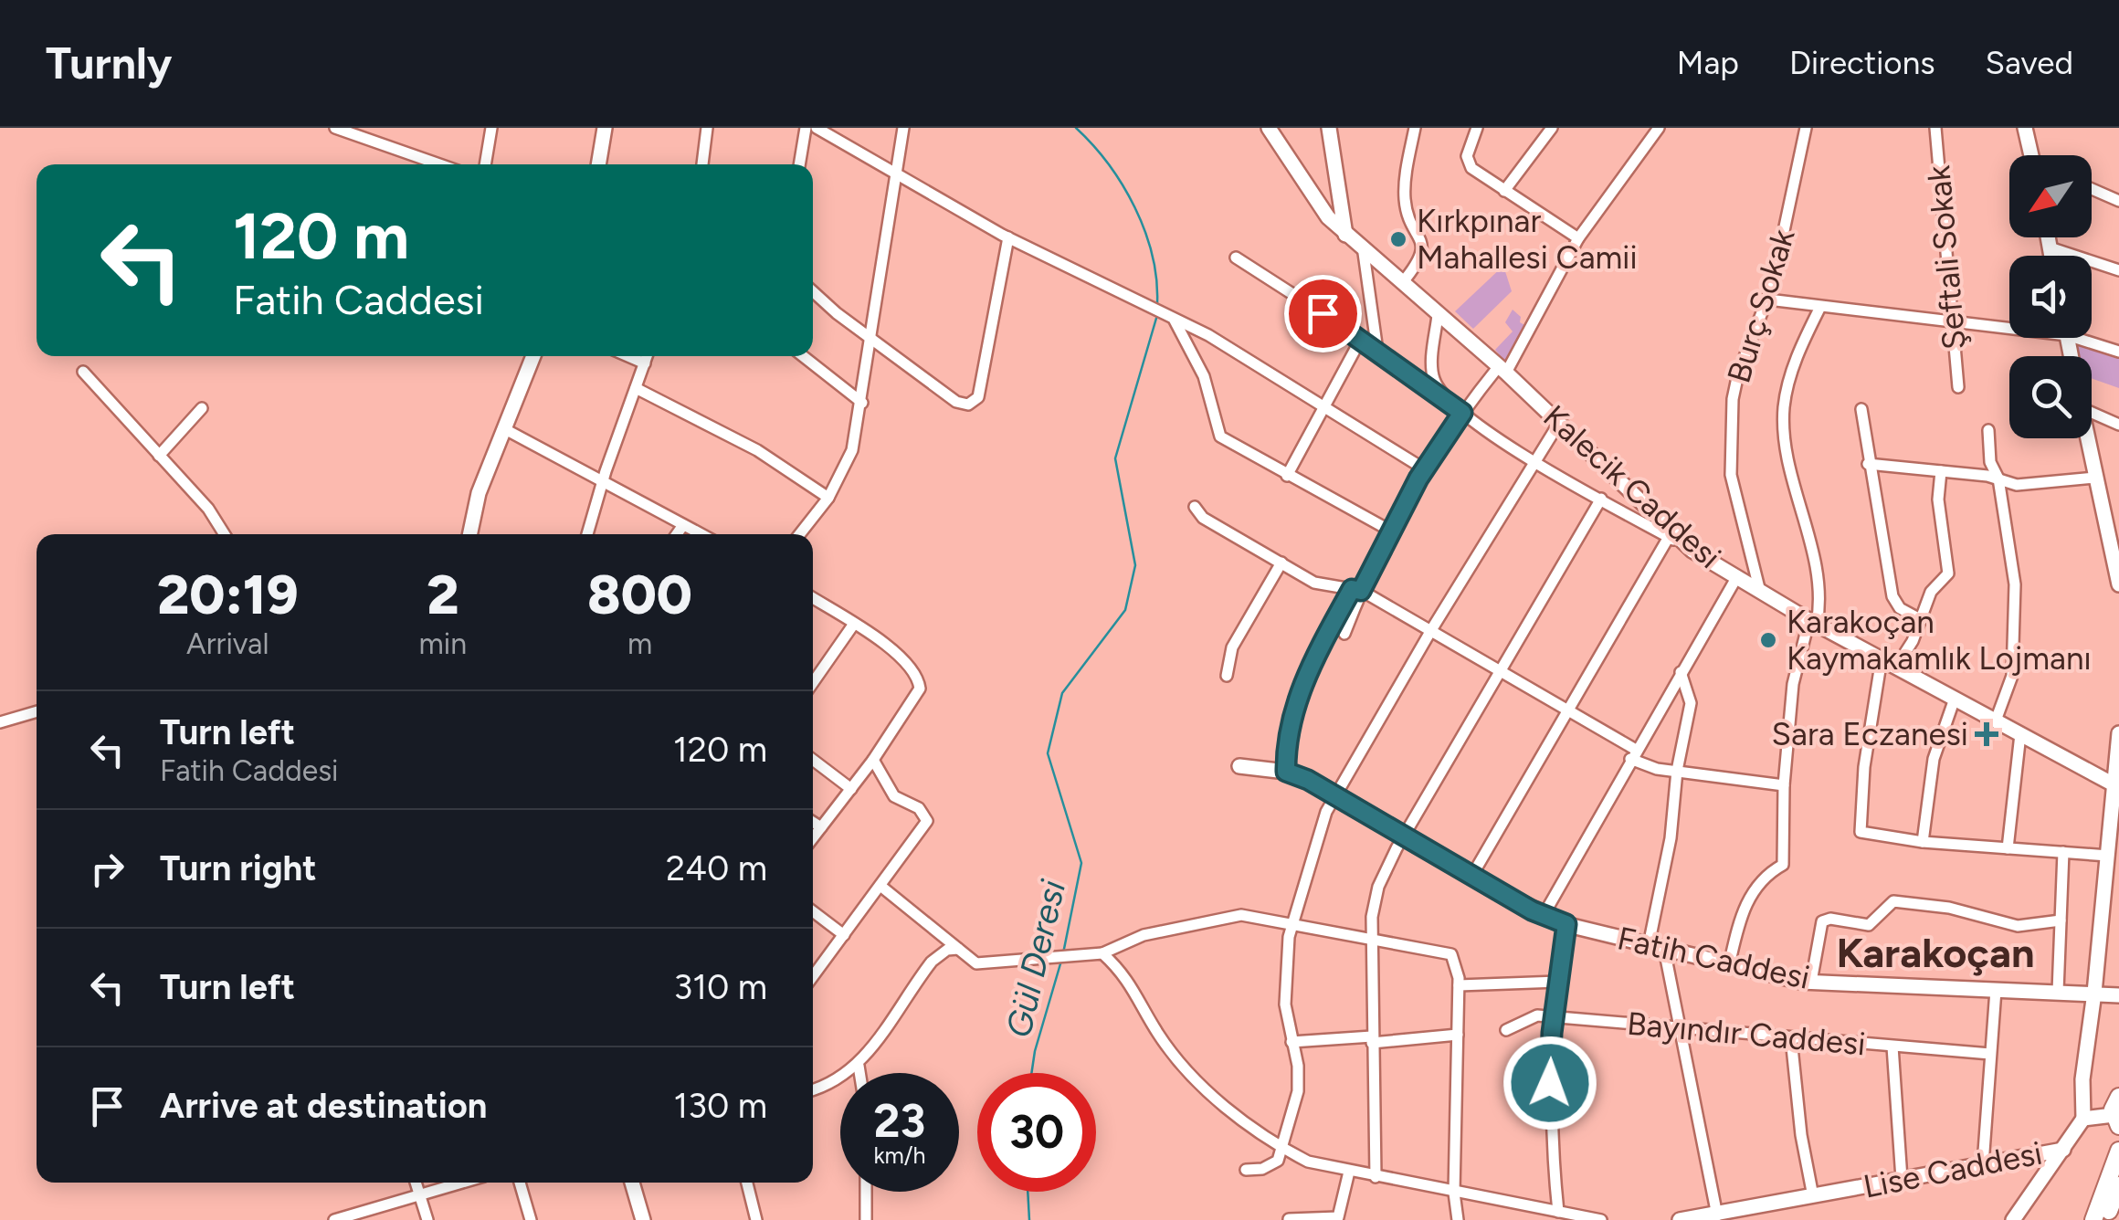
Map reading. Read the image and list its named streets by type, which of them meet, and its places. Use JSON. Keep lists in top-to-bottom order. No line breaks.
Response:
{"streets":{"street":["Şeftali Sokak","Burç Sokak","Kalecik Caddesi","Fatih Caddesi","Bayındır Caddesi","Lise Caddesi"]},"crossings":[["Burç Sokak","Kalecik Caddesi"]],"districts":["Karakoçan"],"water":["Gül Deresi"],"places":{"other":["Kırkpınar Mahallesi Camii","Karakoçan Kaymakamlık Lojmanı"],"health":["Sara Eczanesi"]},"north":"bottom left","page":{"header":"Turnly","nav":["Map","Directions","Saved"],"turn":["120 m","Fatih Caddesi"],"eta":["20:19","Arrival","2","min","800","m"],"list":[{"name":"Turn left","note":"Fatih Caddesi","value":"120 m"},{"name":"Turn right","value":"240 m"},{"name":"Turn left","value":"310 m"},{"name":"Arrive at destination","value":"130 m"}],"speed":"23 km/h","limit":"30"}}
